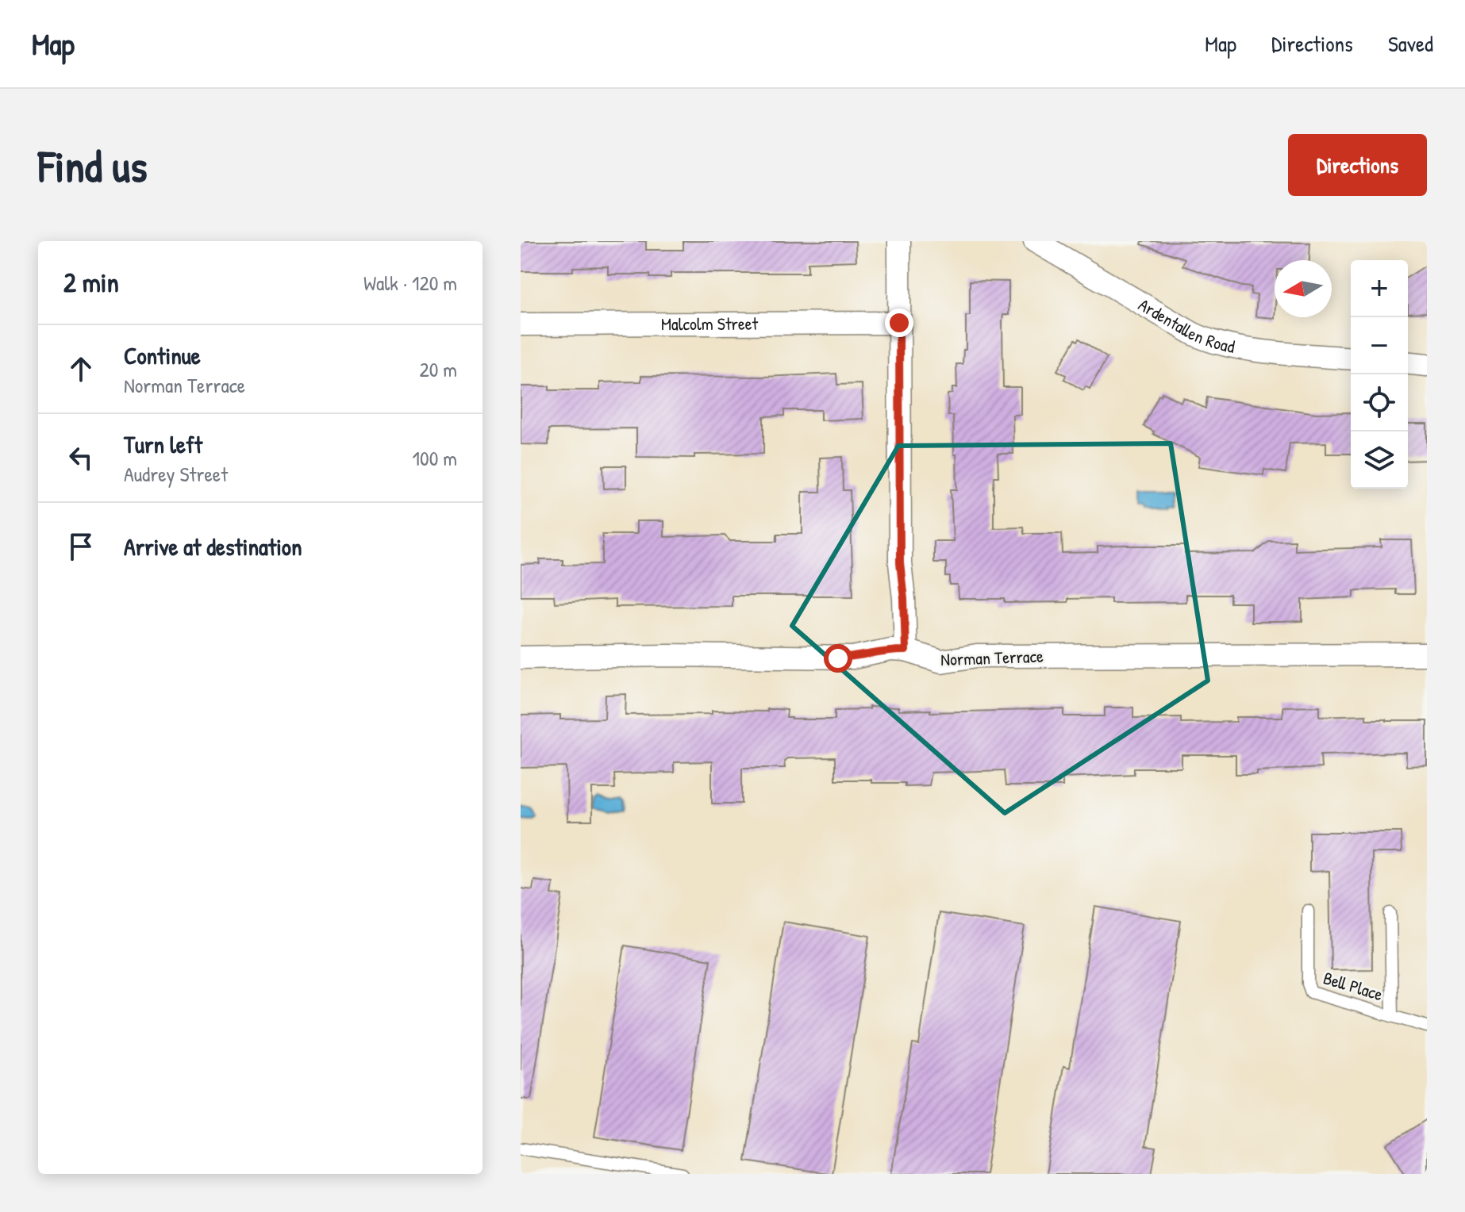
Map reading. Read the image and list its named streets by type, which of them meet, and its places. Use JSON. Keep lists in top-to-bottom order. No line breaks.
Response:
{"streets":{"street":["Ardentallen Road","Malcolm Street","Norman Terrace"],"lane":["Bell Place"]},"north":"left","page":{"header":"Map","nav":["Map","Directions","Saved"],"buttons":"Directions","title":"Find us","heading":["2 min","Walk · 120 m"],"map_buttons":["+","−"],"list":[["Continue","Norman Terrace","20 m"],["Turn left","Audrey Street","100 m"],"Arrive at destination"]}}
